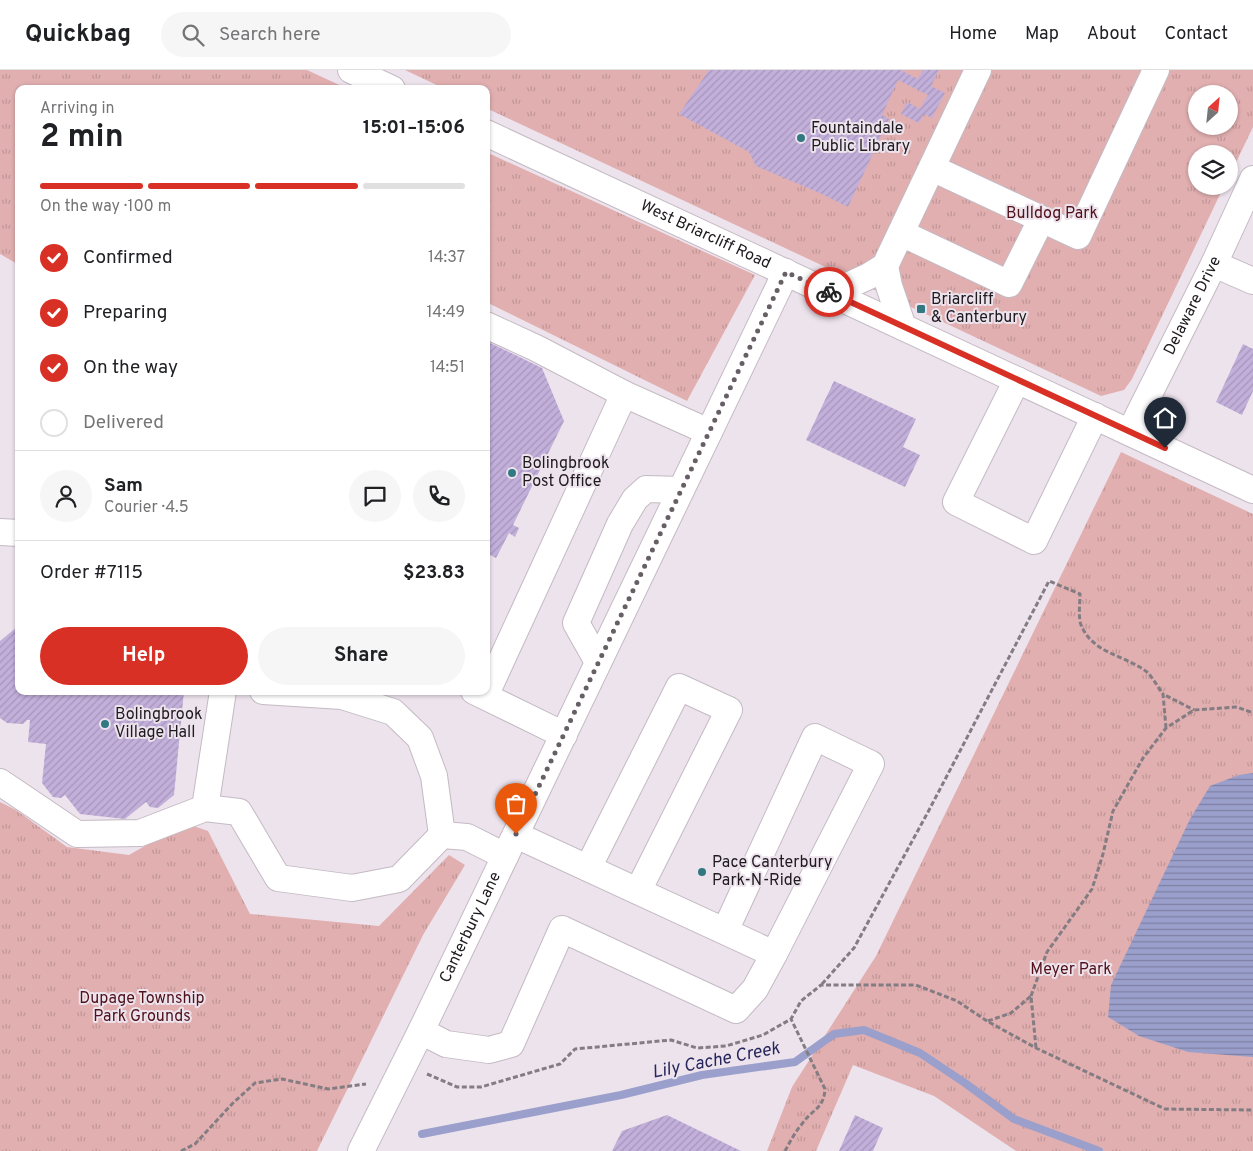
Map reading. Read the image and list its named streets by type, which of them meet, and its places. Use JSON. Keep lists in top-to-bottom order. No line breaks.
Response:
{"streets":{"street":["West Briarcliff Road","Delaware Drive","Canterbury Lane"]},"crossings":[["West Briarcliff Road","Delaware Drive"],["West Briarcliff Road","Canterbury Lane"]],"water":["Lily Cache Creek"],"parks":["Bulldog Park","Meyer Park","Dupage Township Park Grounds"],"places":{"other":["Fountaindale Public Library","Bolingbrook Post Office","Bolingbrook Village Hall","Pace Canterbury Park-N-Ride"],"transit":["Briarcliff & Canterbury"]},"north":"top right","page":{"header":"Quickbag","search":"Search here","nav":["Home","Map","About","Contact"],"heading":["2 min","Arriving in","15:01–15:06"],"panel":["Sam","Courier · 4.5","Order #7115","$23.83"],"bar":"On the way · 100 m","list":[["Confirmed","14:37"],["Preparing","14:49"],["On the way","14:51"],"Delivered"],"buttons":["Help","Share"]}}
